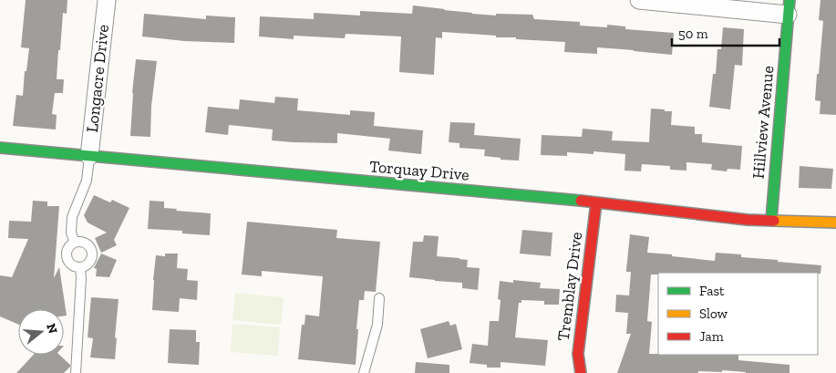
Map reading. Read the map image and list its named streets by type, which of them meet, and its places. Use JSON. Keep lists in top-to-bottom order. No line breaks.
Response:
{"streets":{"street":["Longacre Drive","Hillview Avenue","Torquay Drive","Tremblay Drive"]},"crossings":[["Longacre Drive","Torquay Drive"],["Hillview Avenue","Torquay Drive"],["Torquay Drive","Tremblay Drive"]],"legend":["Fast","Slow","Jam"],"scale_bar":"50 m","north":"right"}
